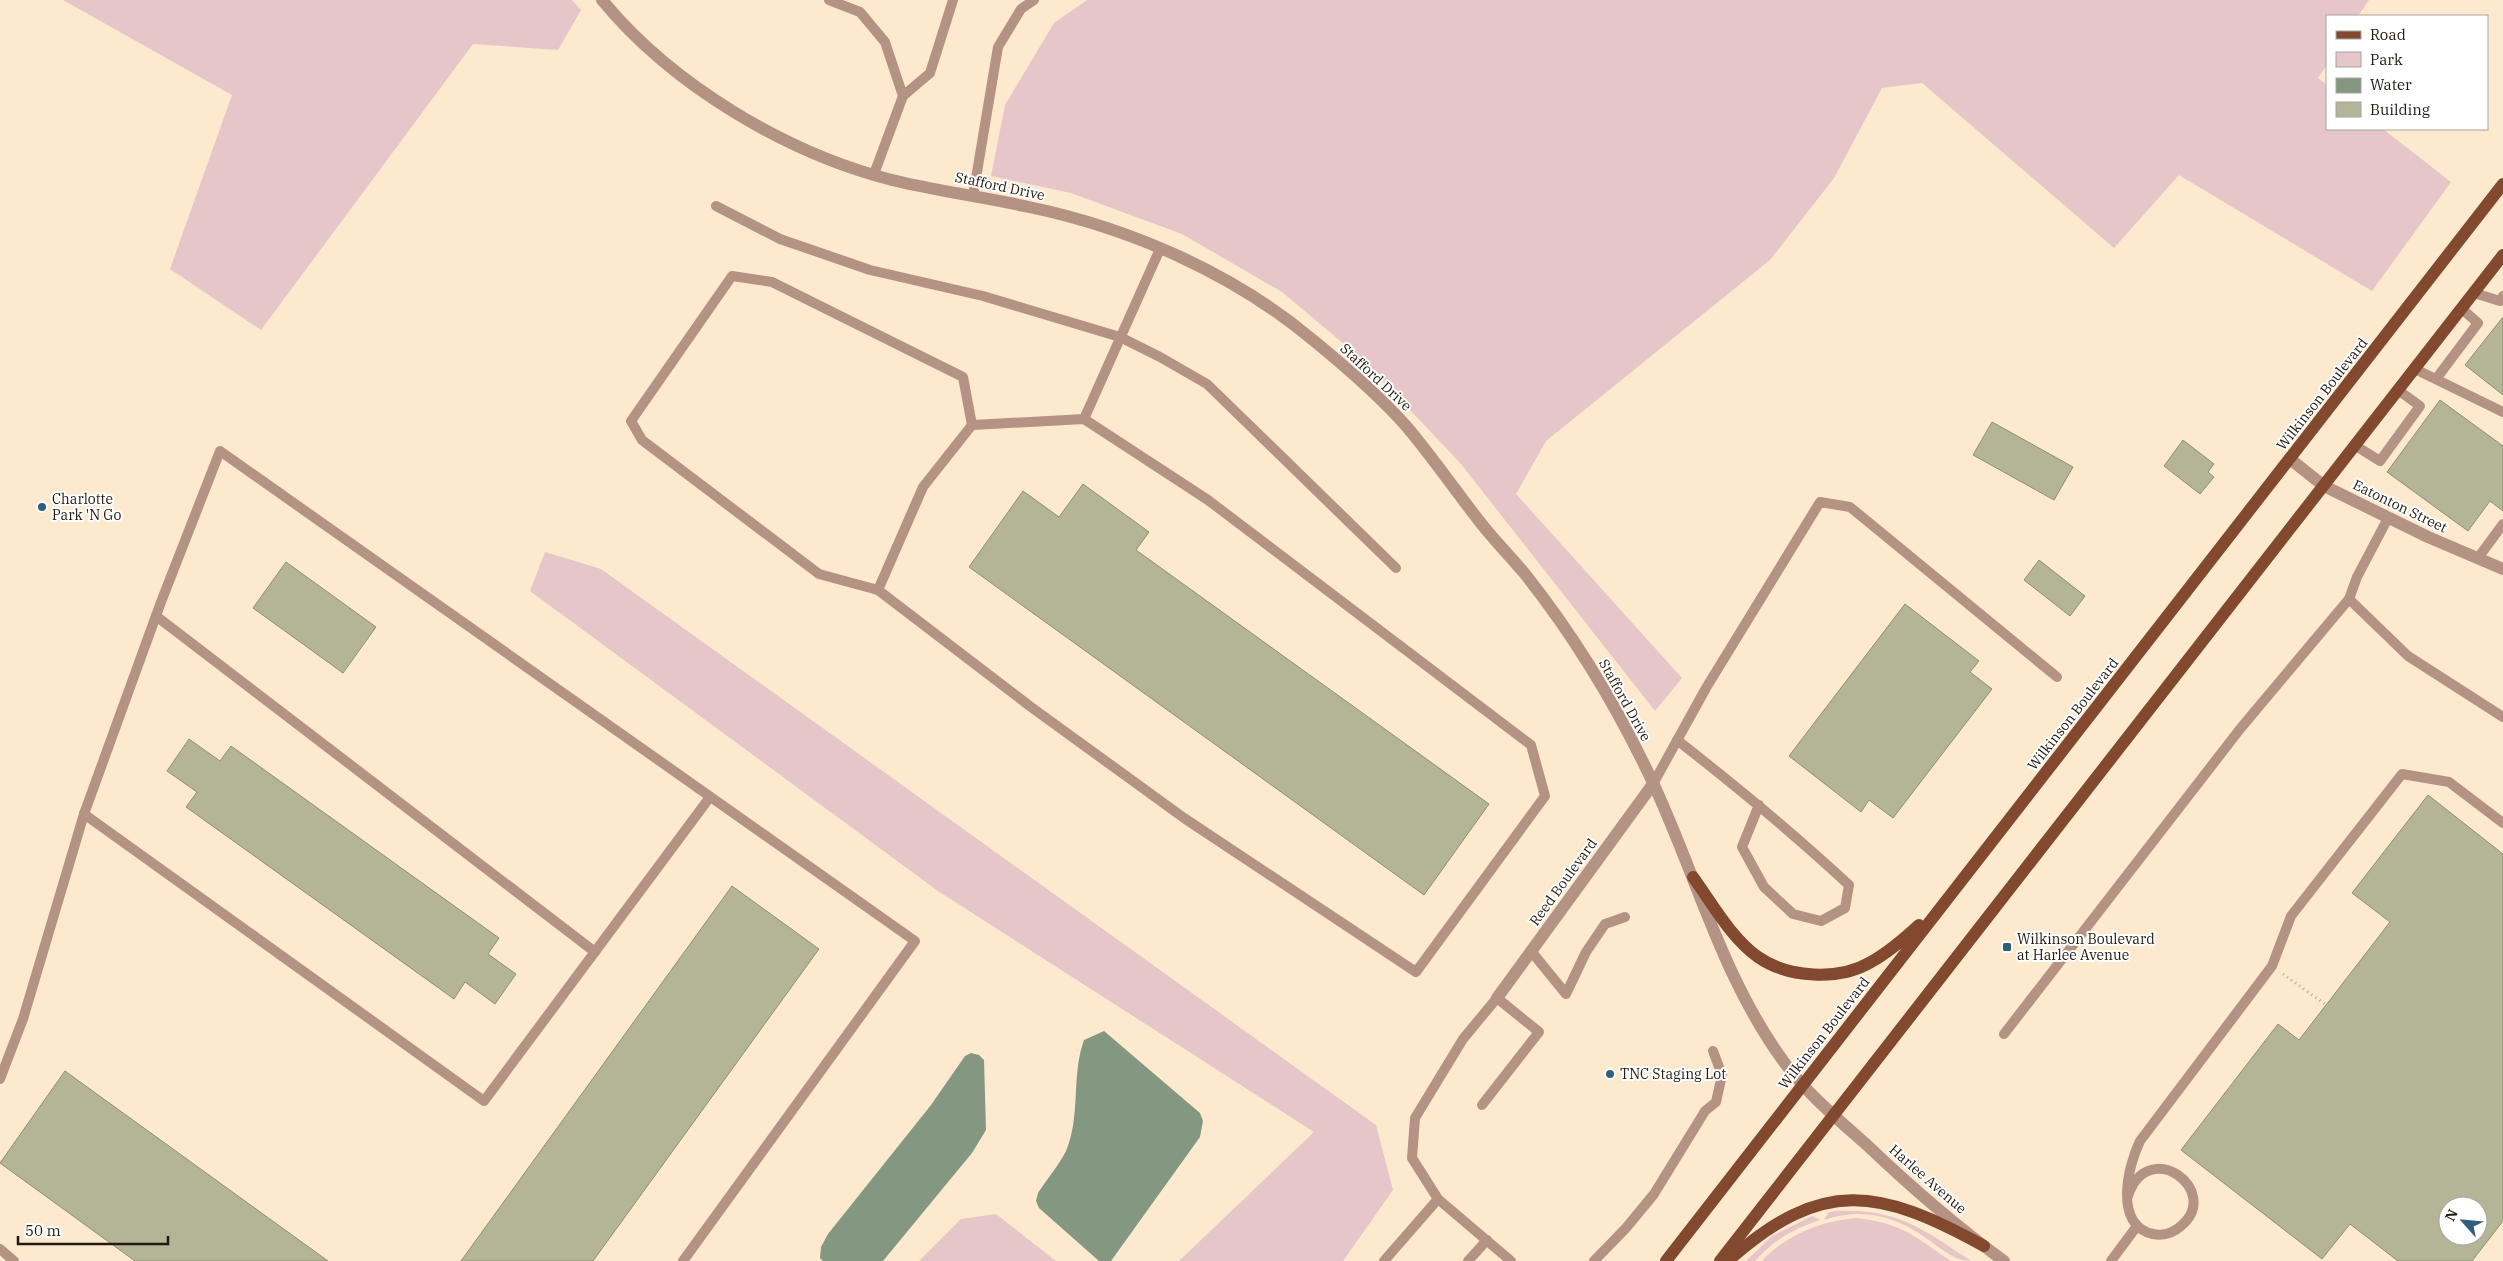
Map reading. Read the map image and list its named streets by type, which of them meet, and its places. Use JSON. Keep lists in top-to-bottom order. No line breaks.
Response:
{"streets":{"main road":["Wilkinson Boulevard"],"street":["Stafford Drive","Eatonton Street","Reed Boulevard","Harlee Avenue"]},"crossings":[["Stafford Drive","Wilkinson Boulevard"],["Stafford Drive","Reed Boulevard"],["Stafford Drive","Harlee Avenue"],["Wilkinson Boulevard","Eatonton Street"]],"places":{"other":["Charlotte Park 'N Go","TNC Staging Lot"],"transit":["Wilkinson Boulevard at Harlee Avenue"]},"legend":["Road","Park","Water","Building"],"scale_bar":"50 m","north":"top left"}
